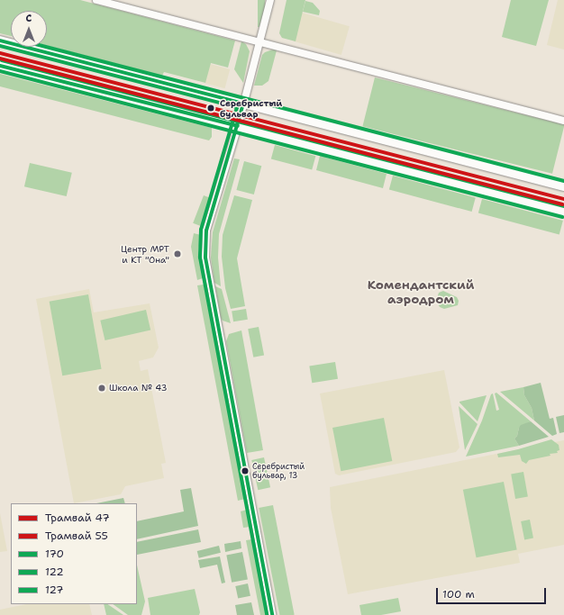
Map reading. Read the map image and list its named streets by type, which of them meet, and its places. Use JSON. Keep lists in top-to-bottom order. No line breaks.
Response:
{"districts":["Комендантский аэродром"],"places":["Серебристый бульвар","Центр МРТ и КТ \"Она\"","Школа № 43","Серебристый бульвар, 13"],"lines":["transit line 170","transit line 122","transit line 127","tram line 47","tram line 55"],"legend":["Трамвай 47","Трамвай 55","170","122","127"],"scale_bar":"100 m","north":"top"}
